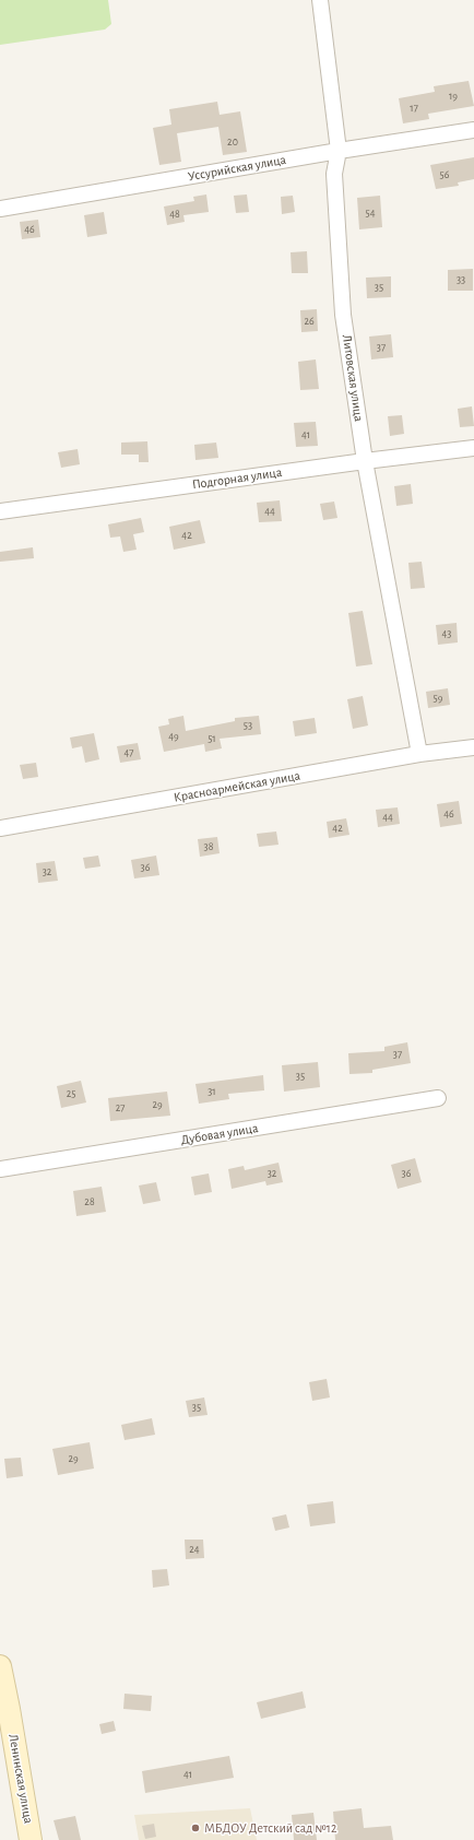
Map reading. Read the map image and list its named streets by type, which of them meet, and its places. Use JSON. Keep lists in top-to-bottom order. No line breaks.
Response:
{"streets":{"main road":["Ленинская улица"],"street":["Уссурийская улица","Литовская улица","Подгорная улица","Красноармейская улица","Дубовая улица"]},"crossings":[["Уссурийская улица","Литовская улица"],["Литовская улица","Подгорная улица"],["Литовская улица","Красноармейская улица"]],"places":["МБДОУ Детский сад №12"],"house_numbers":["19","17","20","56","54","48","46","33","35","26","37","41","44","42","43","59","53","49","51","47","46","44","42","38","36","32","37","35","31","25","29","27","32","36","28","35","29","24","41"]}
